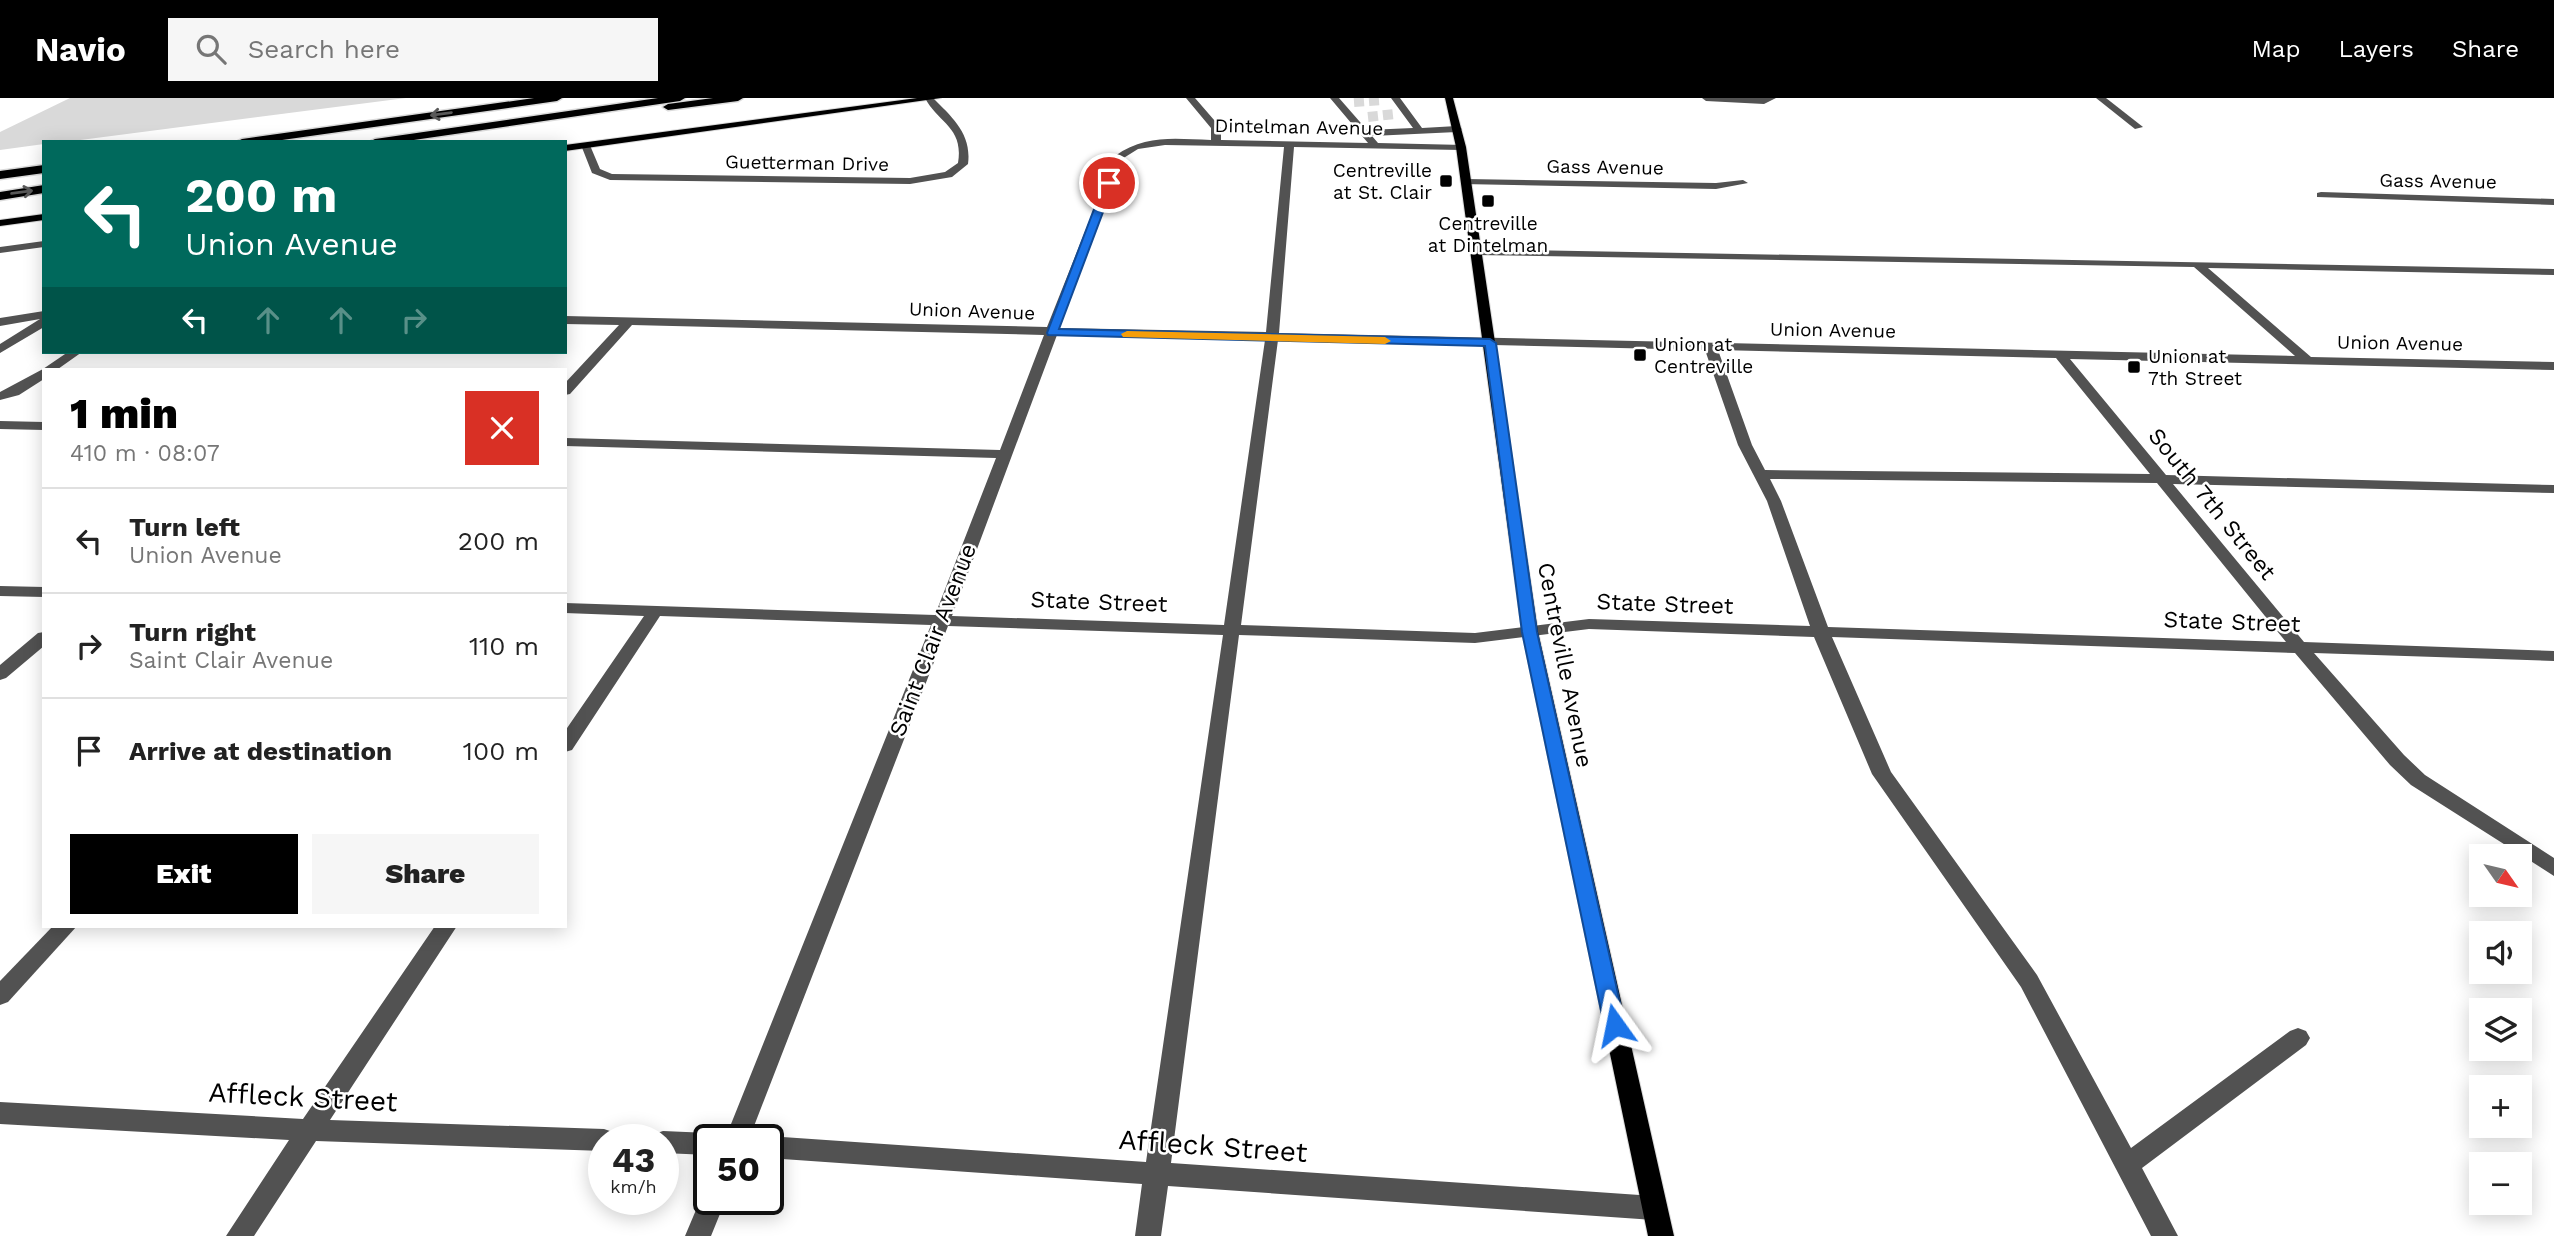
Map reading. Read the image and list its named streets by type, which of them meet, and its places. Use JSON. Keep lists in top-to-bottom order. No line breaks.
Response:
{"streets":{"main road":["Centreville Avenue"],"street":["Dintelman Avenue","Guetterman Drive","Gass Avenue","Union Avenue","South 7th Street","State Street","Saint Clair Avenue","Affleck Street"]},"crossings":[["Dintelman Avenue","Saint Clair Avenue"],["Dintelman Avenue","Centreville Avenue"],["Gass Avenue","Centreville Avenue"],["Union Avenue","South 7th Street"],["Union Avenue","Saint Clair Avenue"],["Union Avenue","Centreville Avenue"],["South 7th Street","State Street"],["State Street","Saint Clair Avenue"],["State Street","Centreville Avenue"],["Centreville Avenue","Affleck Street"]],"places":{"transit":["Centreville at St. Clair","Centreville at Dintelman","Union at Centreville","Union at 7th Street"]},"north":"bottom right","page":{"header":"Navio","search":"Search here","nav":["Map","Layers","Share"],"turn":["200 m","Union Avenue"],"heading":["1 min","410 m · 08:07"],"list":[{"name":"Turn left","note":"Union Avenue","value":"200 m"},{"name":"Turn right","note":"Saint Clair Avenue","value":"110 m"},{"name":"Arrive at destination","value":"100 m"}],"buttons":["Exit","Share"],"map_buttons":["+","−"],"speed":"43 km/h","limit":"50"}}
